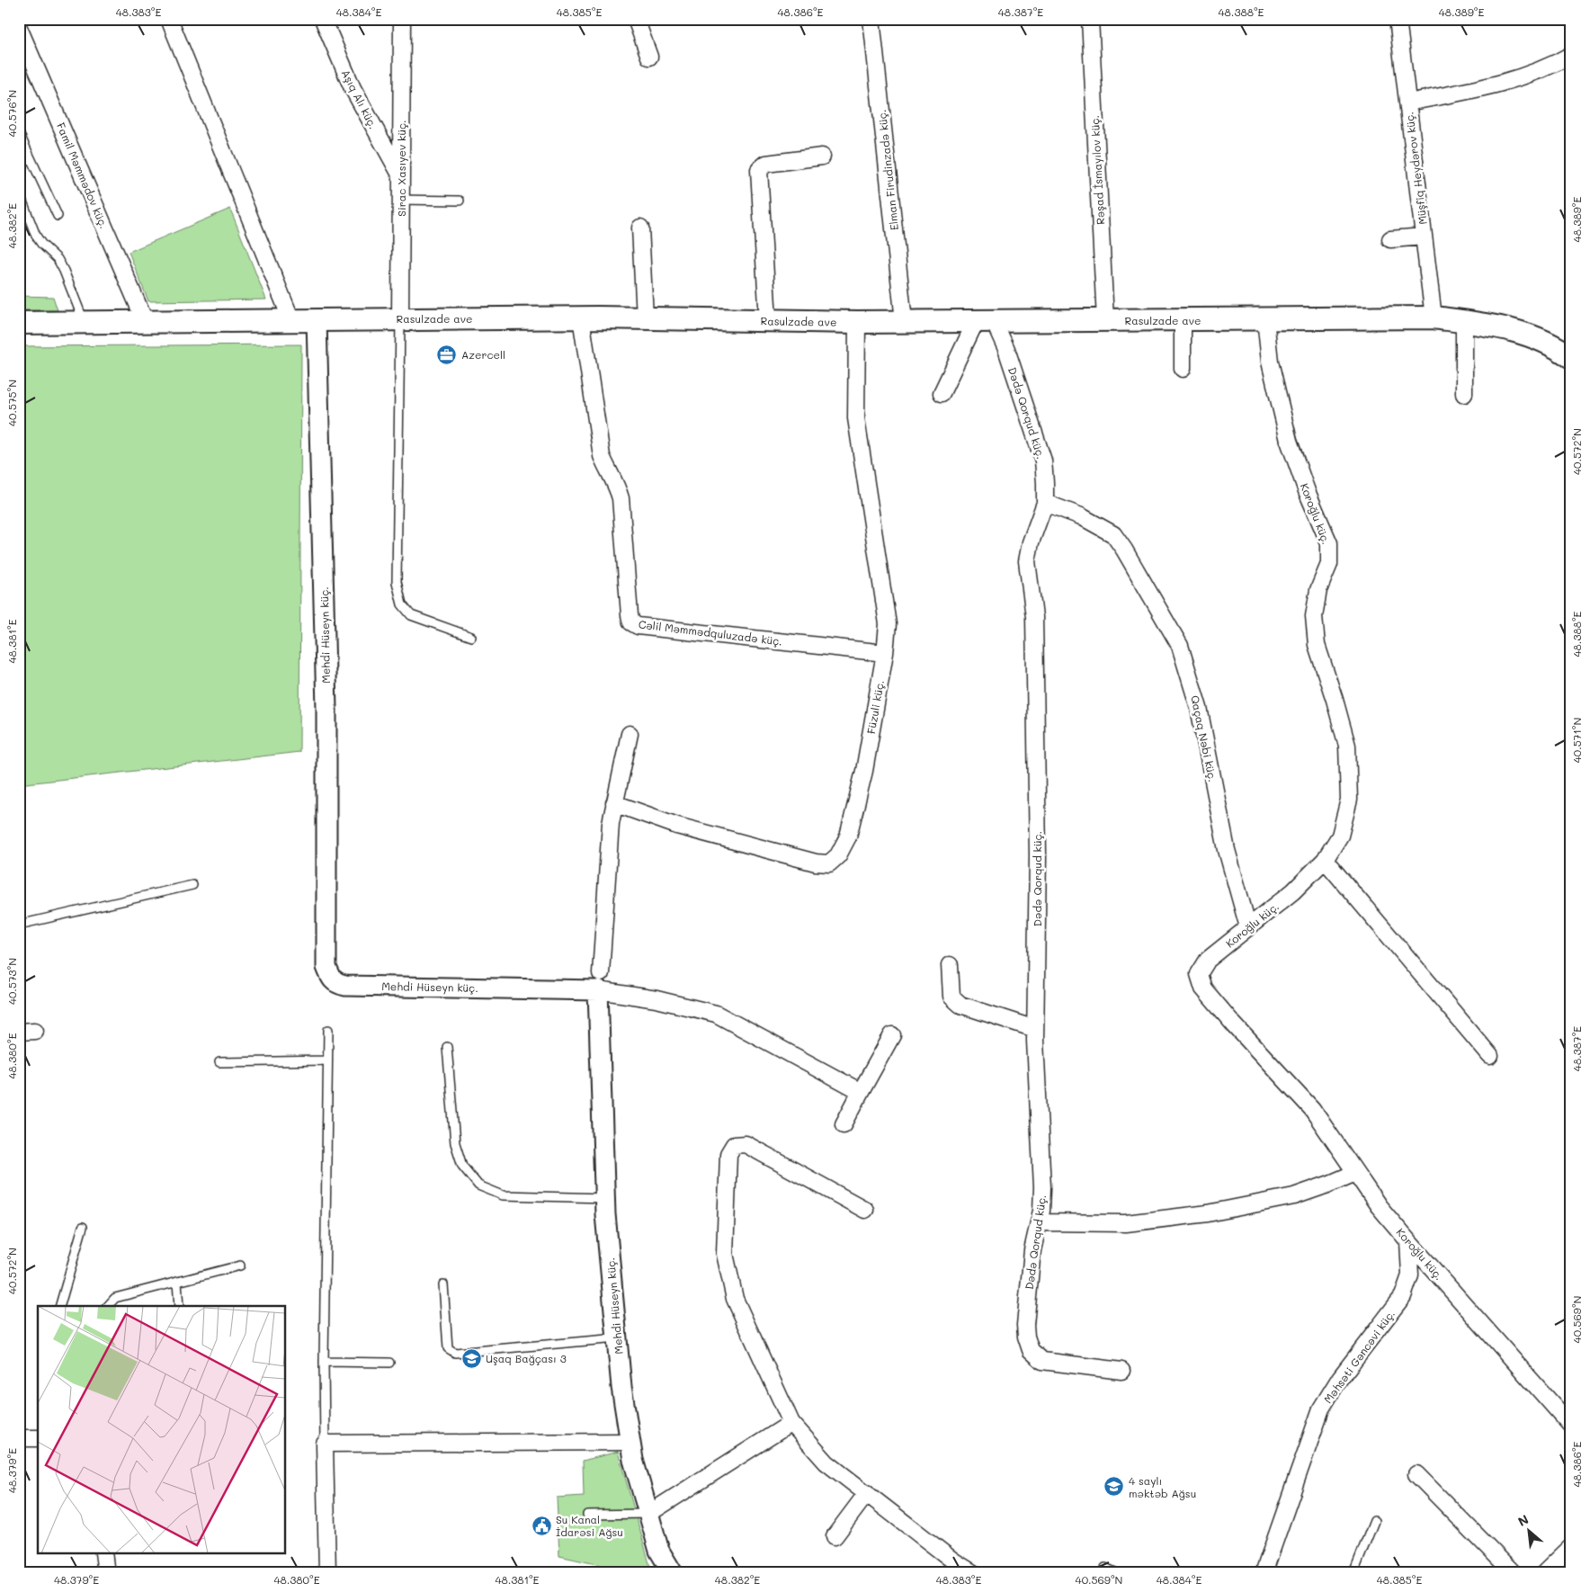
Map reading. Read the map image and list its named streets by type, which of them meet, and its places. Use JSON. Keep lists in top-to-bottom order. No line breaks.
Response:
{"streets":{"main road":["Rasulzade ave"],"street":["Aşıq Alı küç.","Sirac Xasıyev küç.","Müşfiq Heydərov küç.","Elman Firudinzadə küç.","Rəşad İsmayılov küç.","Famil Məmmədov küç.","Dədə Qorqud küç.","Koroğlu küç.","Cəlil Məmmədquluzadə küç.","Mehdi Hüseyn küç.","Füzuli küç.","Qaçaq Nəbi küç.","Məhsəti Gəncəvi küç."]},"crossings":[["Aşıq Alı küç.","Sirac Xasıyev küç."],["Sirac Xasıyev küç.","Rasulzade ave"],["Müşfiq Heydərov küç.","Rasulzade ave"],["Elman Firudinzadə küç.","Rasulzade ave"],["Rəşad İsmayılov küç.","Rasulzade ave"],["Famil Məmmədov küç.","Rasulzade ave"],["Rasulzade ave","Dədə Qorqud küç."],["Rasulzade ave","Koroğlu küç."],["Rasulzade ave","Cəlil Məmmədquluzadə küç."],["Rasulzade ave","Mehdi Hüseyn küç."],["Rasulzade ave","Füzuli küç."],["Dədə Qorqud küç.","Qaçaq Nəbi küç."],["Koroğlu küç.","Qaçaq Nəbi küç."],["Koroğlu küç.","Məhsəti Gəncəvi küç."],["Cəlil Məmmədquluzadə küç.","Füzuli küç."]],"places":{"office":["Azercell"],"school or university":["Uşaq Bağçası 3","4 saylı məktəb Ağsu"],"public building":["Su Kanal İdarəsi Ağsu"]},"north":"top left","coordinates":["48.383°E","48.384°E","48.385°E","48.386°E","48.387°E","48.388°E","48.389°E","40.576°N","48.382°E","40.575°N","40.572°N","48.381°E","40.571°N","40.573°N","48.380°E","40.569°N","48.379°E"]}
